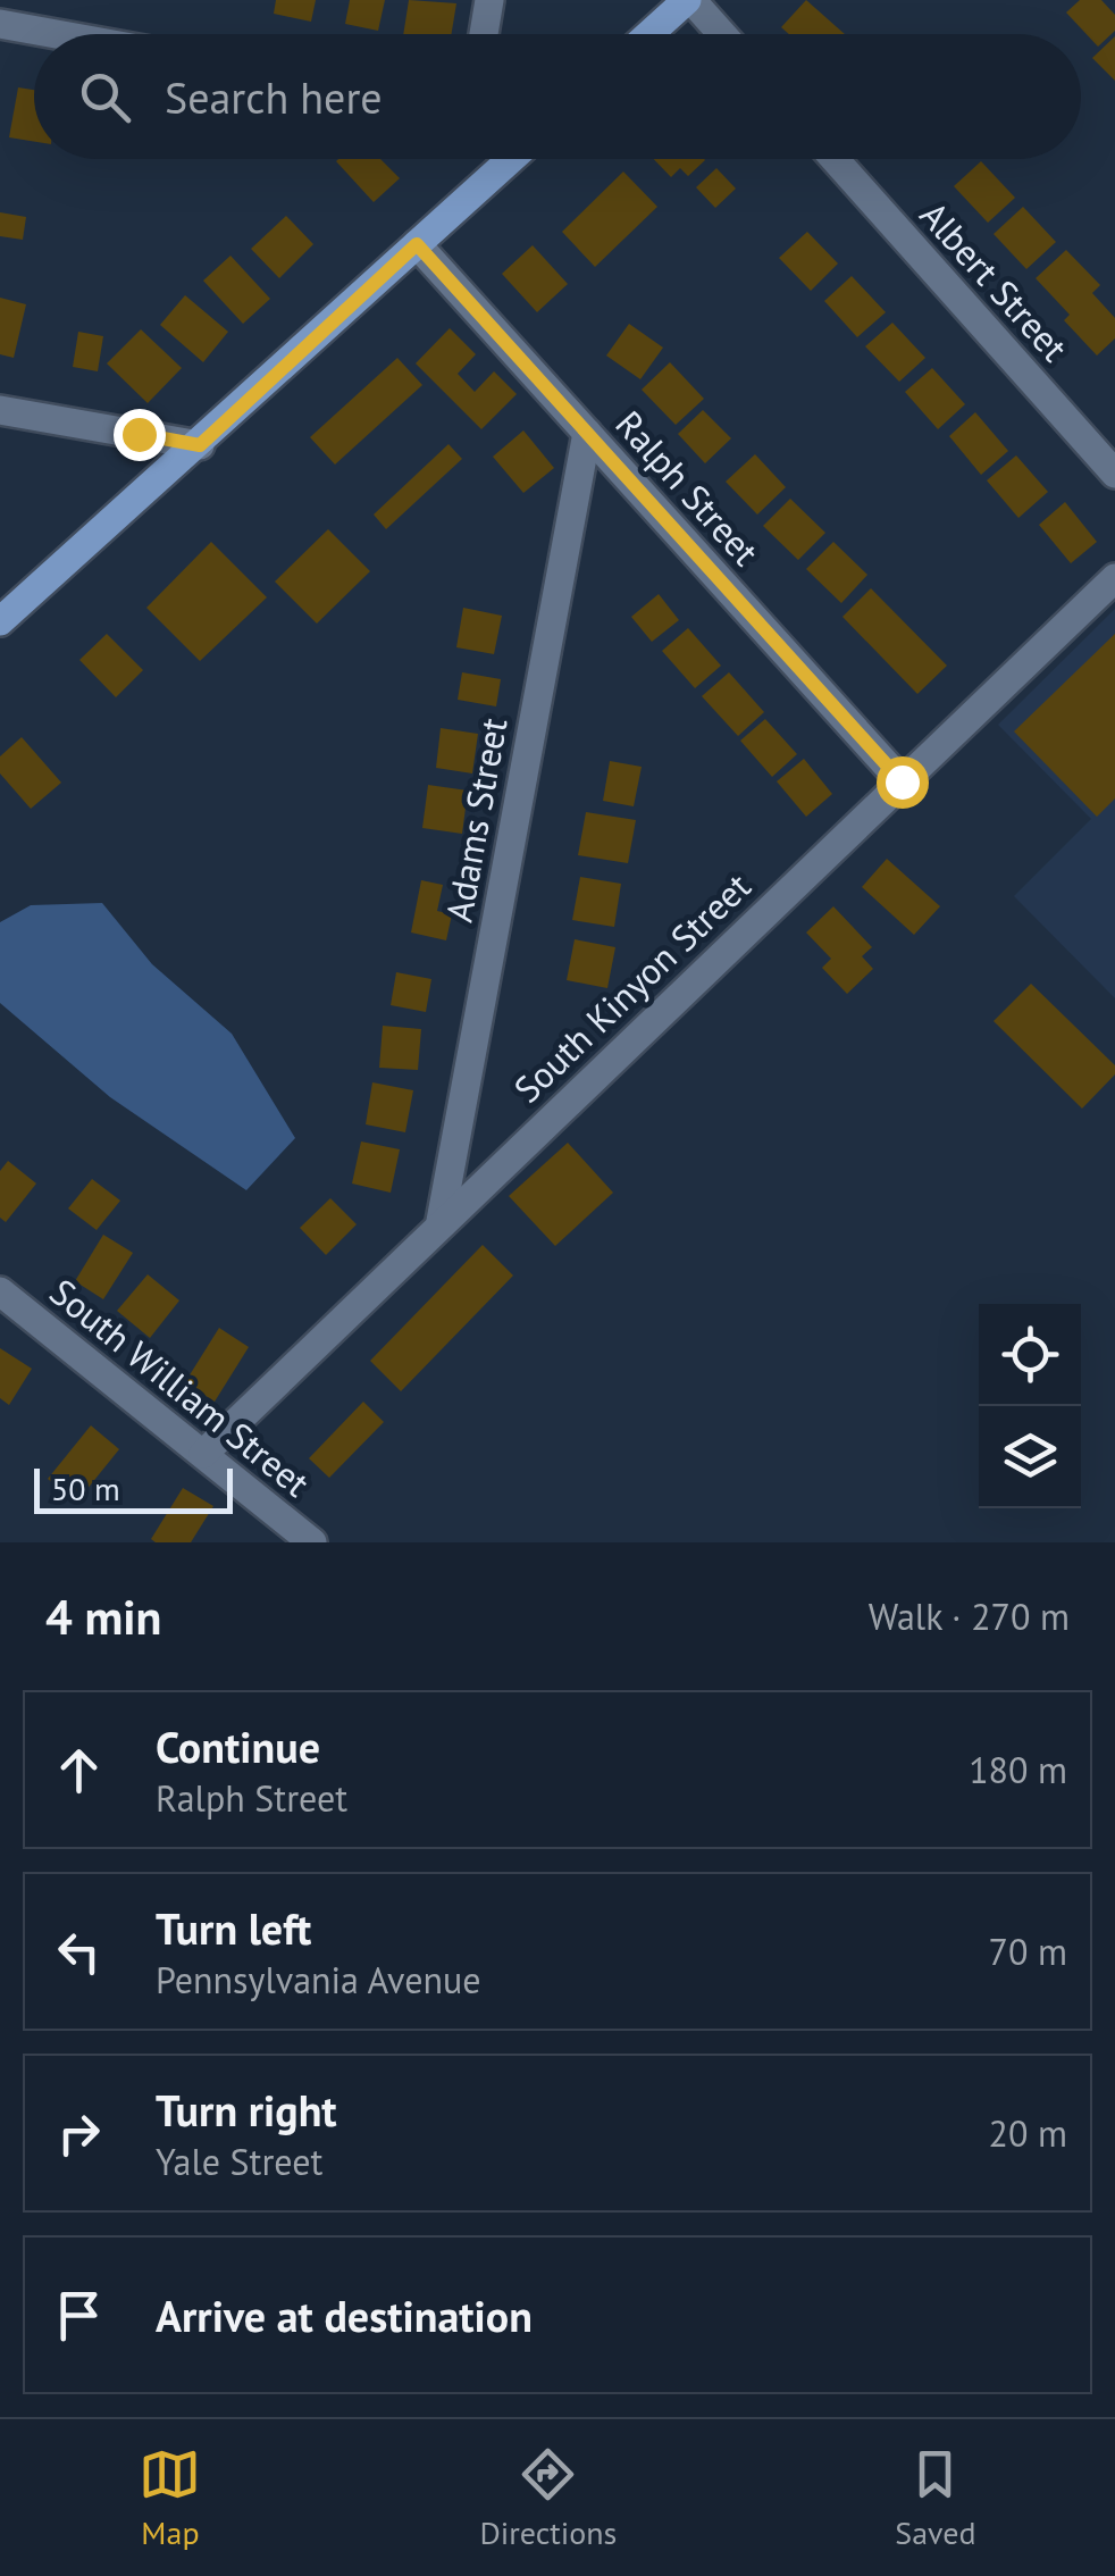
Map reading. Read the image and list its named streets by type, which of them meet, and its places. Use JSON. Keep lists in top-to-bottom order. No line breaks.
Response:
{"streets":{"street":["Albert Street","Ralph Street","Adams Street","South Kinyon Street","South William Street"]},"crossings":[["Ralph Street","Adams Street"],["Ralph Street","South Kinyon Street"],["Adams Street","South Kinyon Street"],["South Kinyon Street","South William Street"]],"scale_bar":"50 m","page":{"search":"Search here","scale":"50 m","heading":["4 min","Walk · 270 m"],"list":[["Continue","Ralph Street","180 m"],["Turn left","Pennsylvania Avenue","70 m"],["Turn right","Yale Street","20 m"],"Arrive at destination"],"nav":["Map","Directions","Saved"]}}
